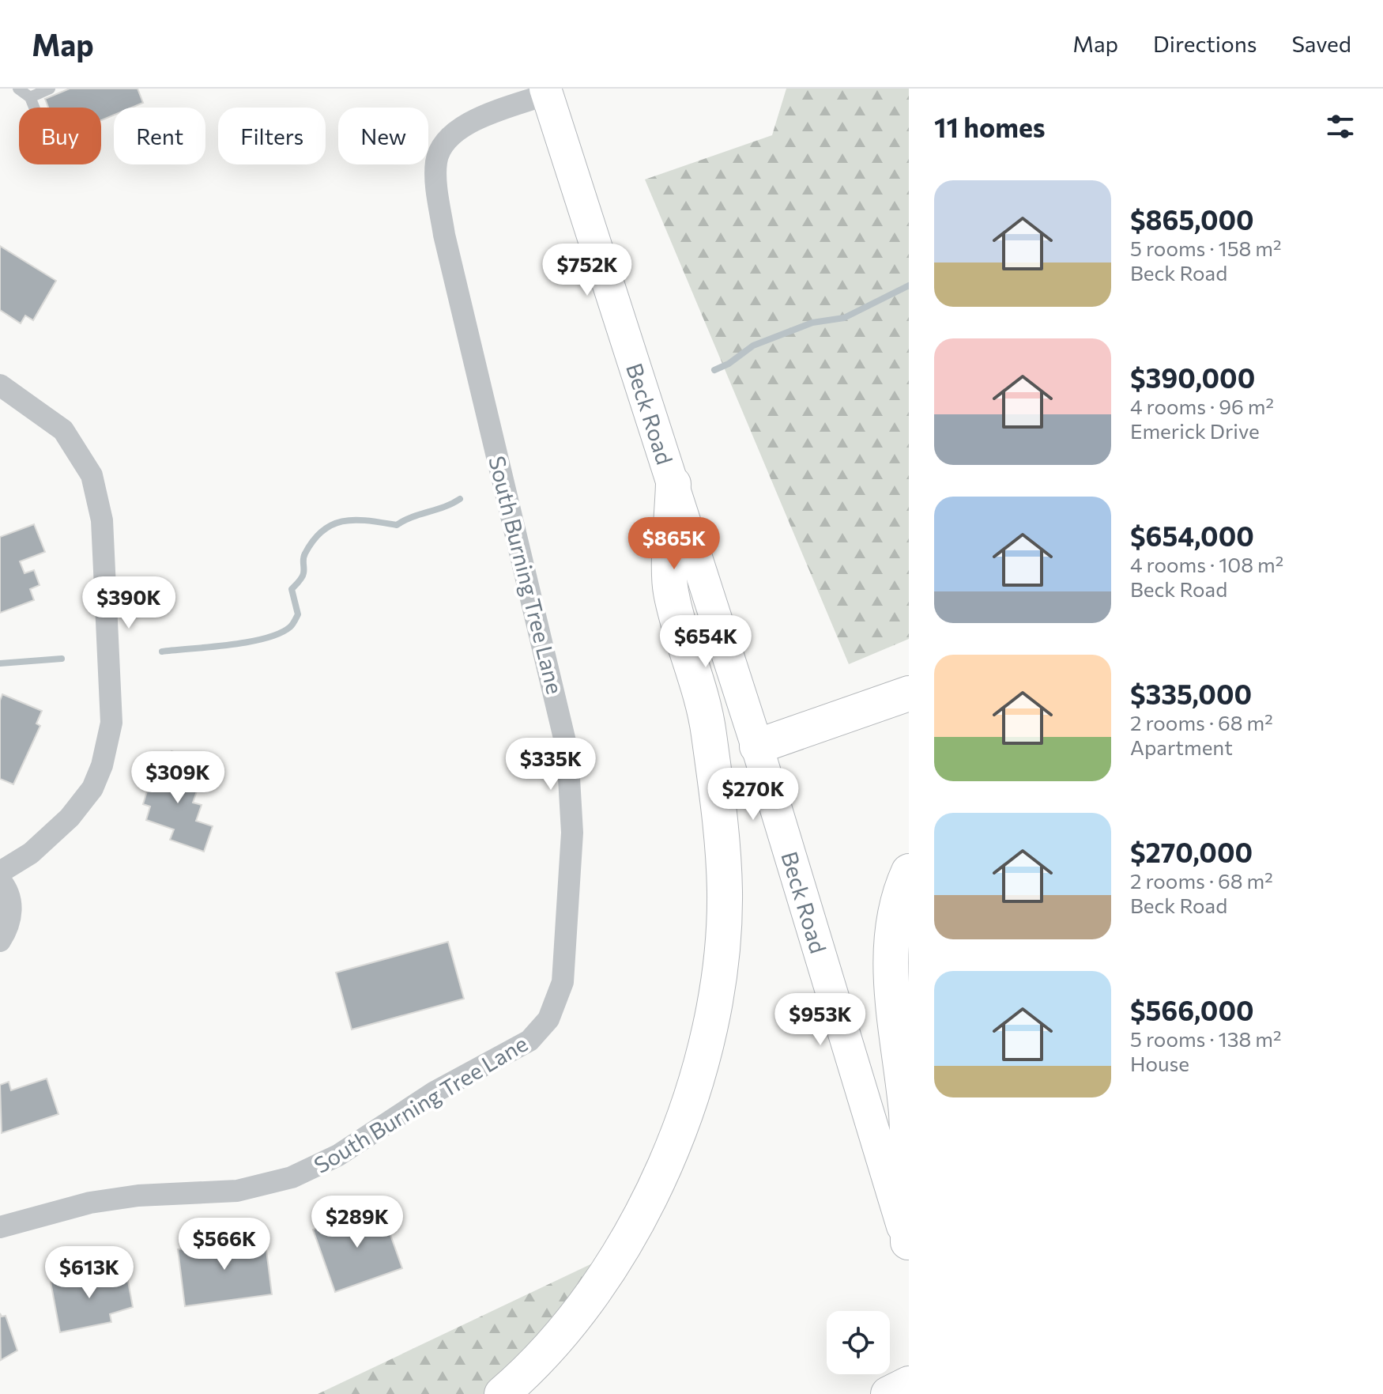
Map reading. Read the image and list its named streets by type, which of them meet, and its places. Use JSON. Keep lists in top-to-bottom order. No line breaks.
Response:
{"streets":{"main road":["Beck Road"],"street":["South Burning Tree Lane"]},"crossings":[["Beck Road","South Burning Tree Lane"]],"page":{"header":"Map","nav":["Map","Directions","Saved"],"heading":"11 homes","chip":["Buy","Rent","Filters","New"],"list":[{"name":"$865,000","note":"5 rooms · 158 m² · Beck Road"},{"name":"$390,000","note":"4 rooms · 96 m² · Emerick Drive"},{"name":"$654,000","note":"4 rooms · 108 m² · Beck Road"},{"name":"$335,000","note":"2 rooms · 68 m² · Apartment"},{"name":"$270,000","note":"2 rooms · 68 m² · Beck Road"},{"name":"$566,000","note":"5 rooms · 138 m² · House"}],"price":["$752K","$865K","$390K","$654K","$335K","$309K","$270K","$953K","$289K","$566K","$613K"]}}
